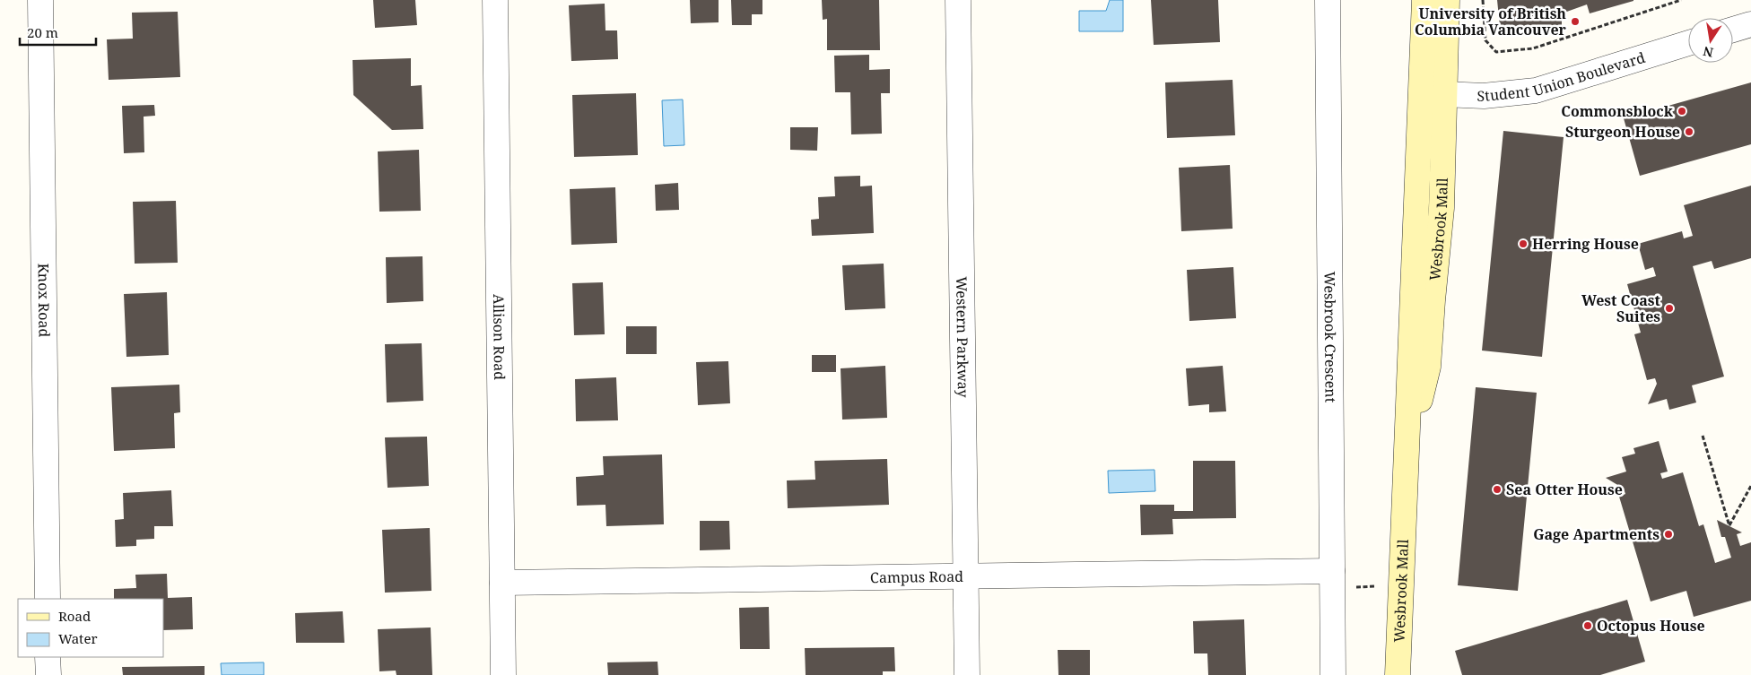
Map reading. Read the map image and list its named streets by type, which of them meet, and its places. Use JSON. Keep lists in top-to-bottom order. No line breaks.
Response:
{"streets":{"main road":["Wesbrook Mall"],"street":["Student Union Boulevard","Knox Road","Wesbrook Crescent","Allison Road","Western Parkway","Campus Road"]},"crossings":[["Student Union Boulevard","Wesbrook Mall"],["Wesbrook Crescent","Campus Road"],["Allison Road","Campus Road"],["Western Parkway","Campus Road"]],"places":["University of British Columbia Vancouver","Commonsblock","Sturgeon House","Herring House","West Coast Suites","Sea Otter House","Gage Apartments","Octopus House"],"legend":["Road","Water"],"scale_bar":"20 m","north":"bottom"}
